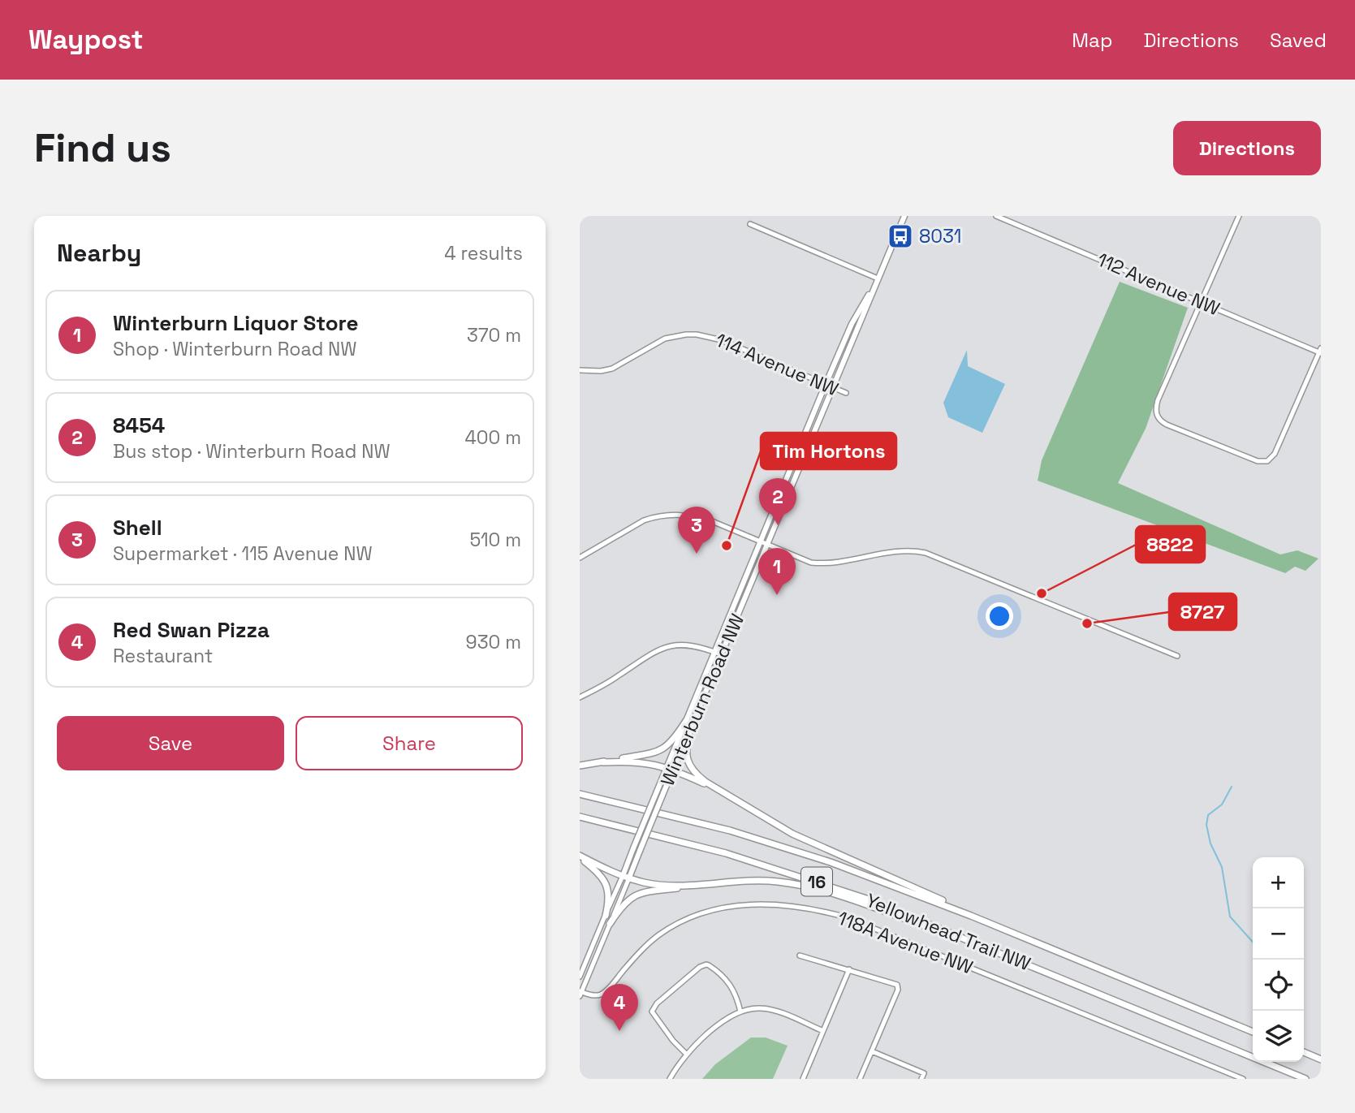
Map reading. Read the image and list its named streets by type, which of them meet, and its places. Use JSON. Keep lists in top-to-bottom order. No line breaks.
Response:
{"streets":{"highway":["16","Yellowhead Trail NW"],"main road":["Winterburn Road NW"],"street":["112 Avenue NW","114 Avenue NW","118A Avenue NW"]},"crossings":[["114 Avenue NW","Winterburn Road NW"],["Winterburn Road NW","118A Avenue NW"]],"places":{"bus stop":["8031"],"other":["Tim Hortons","8822","8727"]},"page":{"header":"Waypost","nav":["Map","Directions","Saved"],"buttons":["Directions",["Save","Share"]],"title":"Find us","heading":["Nearby","4 results"],"list":[{"mark":"1","name":"Winterburn Liquor Store","note":"Shop · Winterburn Road NW","value":"370 m"},{"mark":"2","name":"8454","note":"Bus stop · Winterburn Road NW","value":"400 m"},{"mark":"3","name":"Shell","note":"Supermarket · 115 Avenue NW","value":"510 m"},{"mark":"4","name":"Red Swan Pizza","note":"Restaurant","value":"930 m"}],"pins":["2","3","1","4"],"map_buttons":["+","−"]}}
